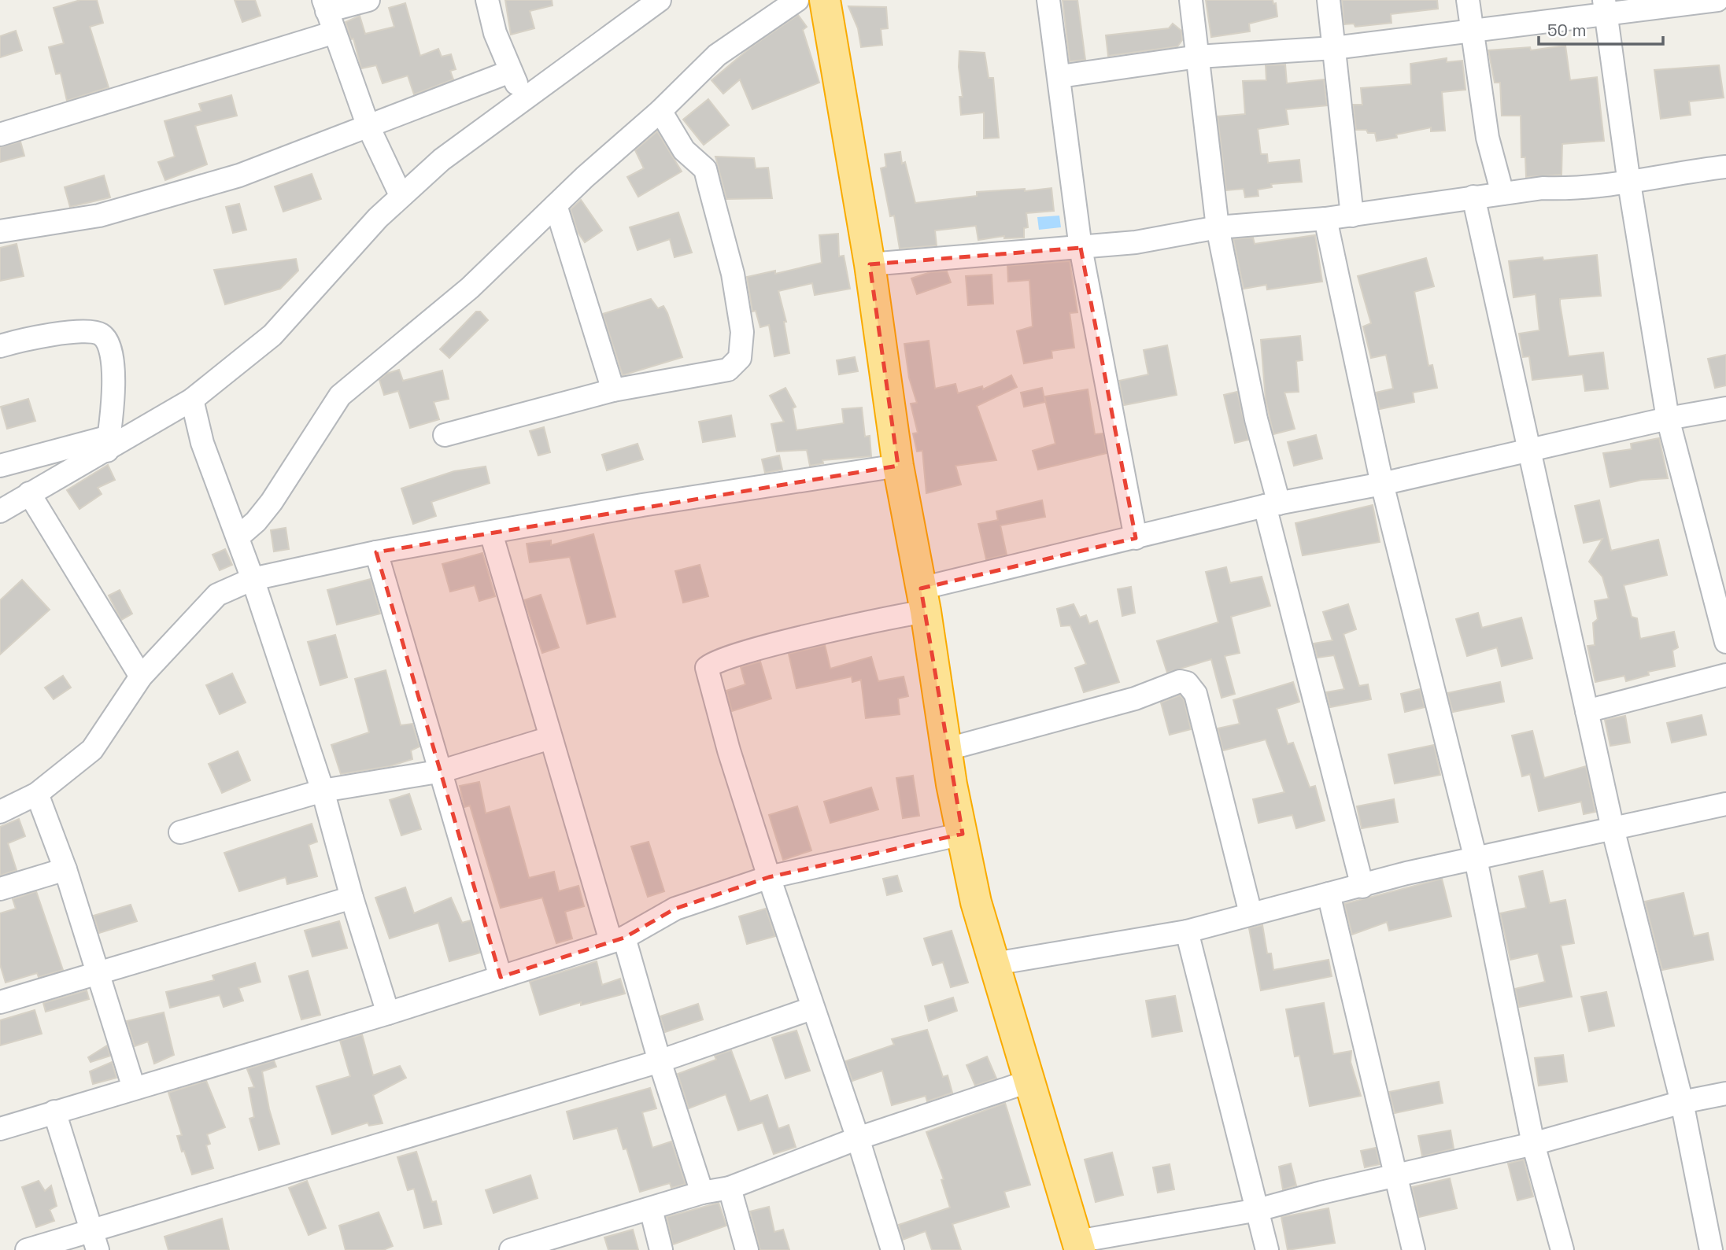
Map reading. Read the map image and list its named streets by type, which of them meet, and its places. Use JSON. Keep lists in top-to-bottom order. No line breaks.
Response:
{"scale_bar":"50 m"}
